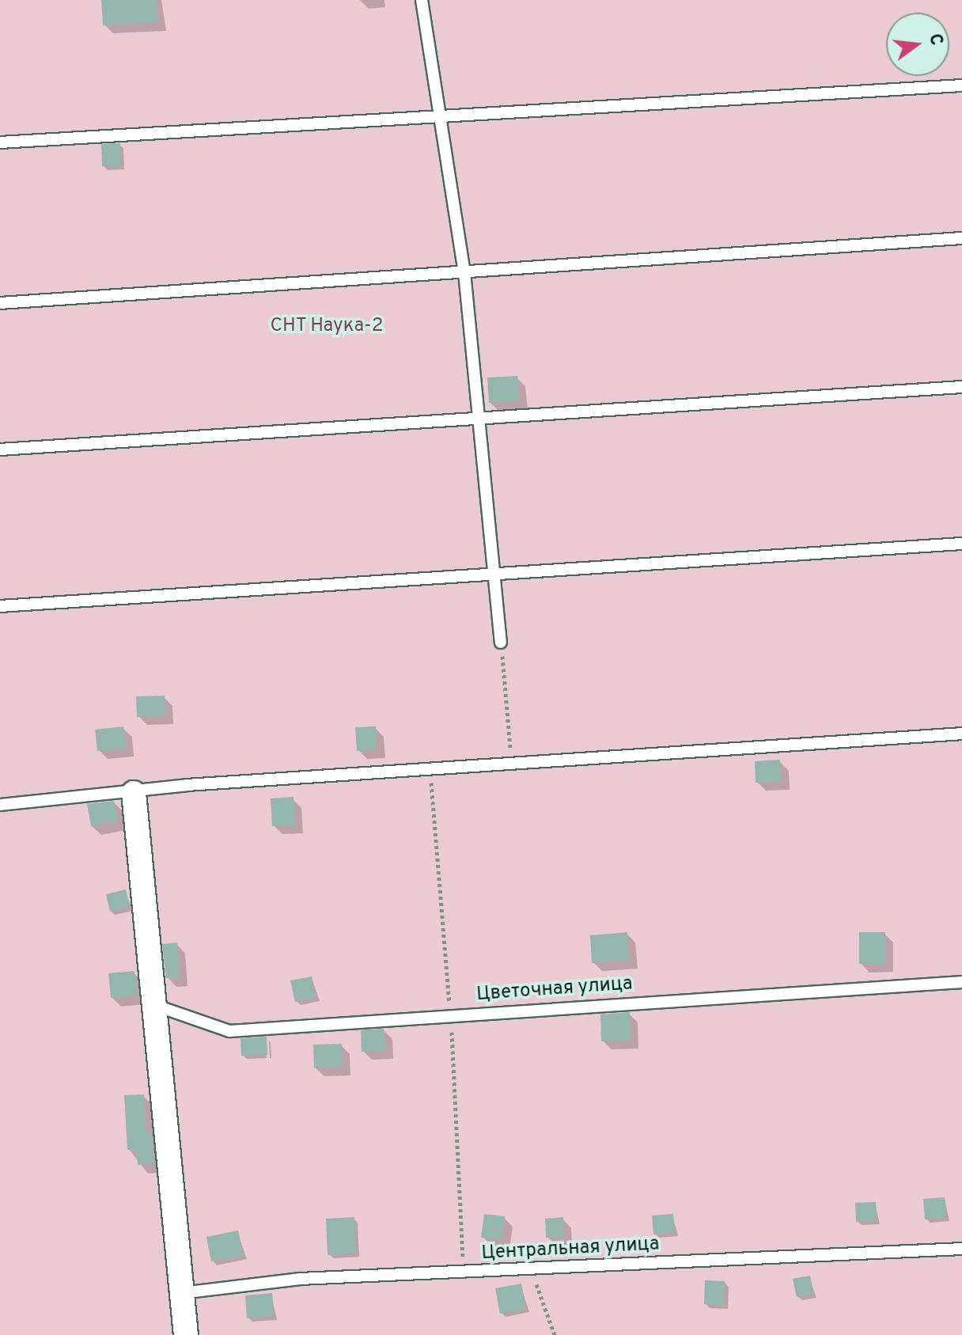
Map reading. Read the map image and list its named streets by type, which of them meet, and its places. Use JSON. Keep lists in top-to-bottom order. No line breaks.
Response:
{"streets":{"lane":["Цветочная улица","Центральная улица"]},"parks":["СНТ Наука-2"],"north":"right"}
